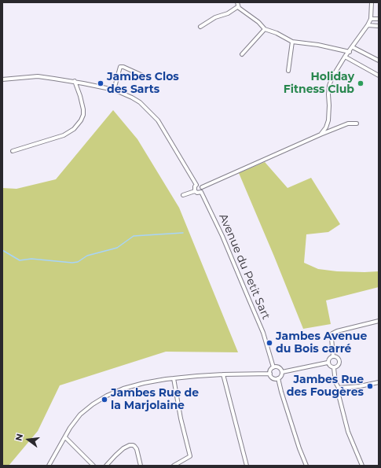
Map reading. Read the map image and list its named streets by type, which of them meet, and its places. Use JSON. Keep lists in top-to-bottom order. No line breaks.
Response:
{"streets":{"street":["Avenue du Petit Sart"]},"places":["Jambes Clos des Sarts","Holiday Fitness Club","Jambes Avenue du Bois carré","Jambes Rue des Fougères","Jambes Rue de la Marjolaine"],"north":"left"}
